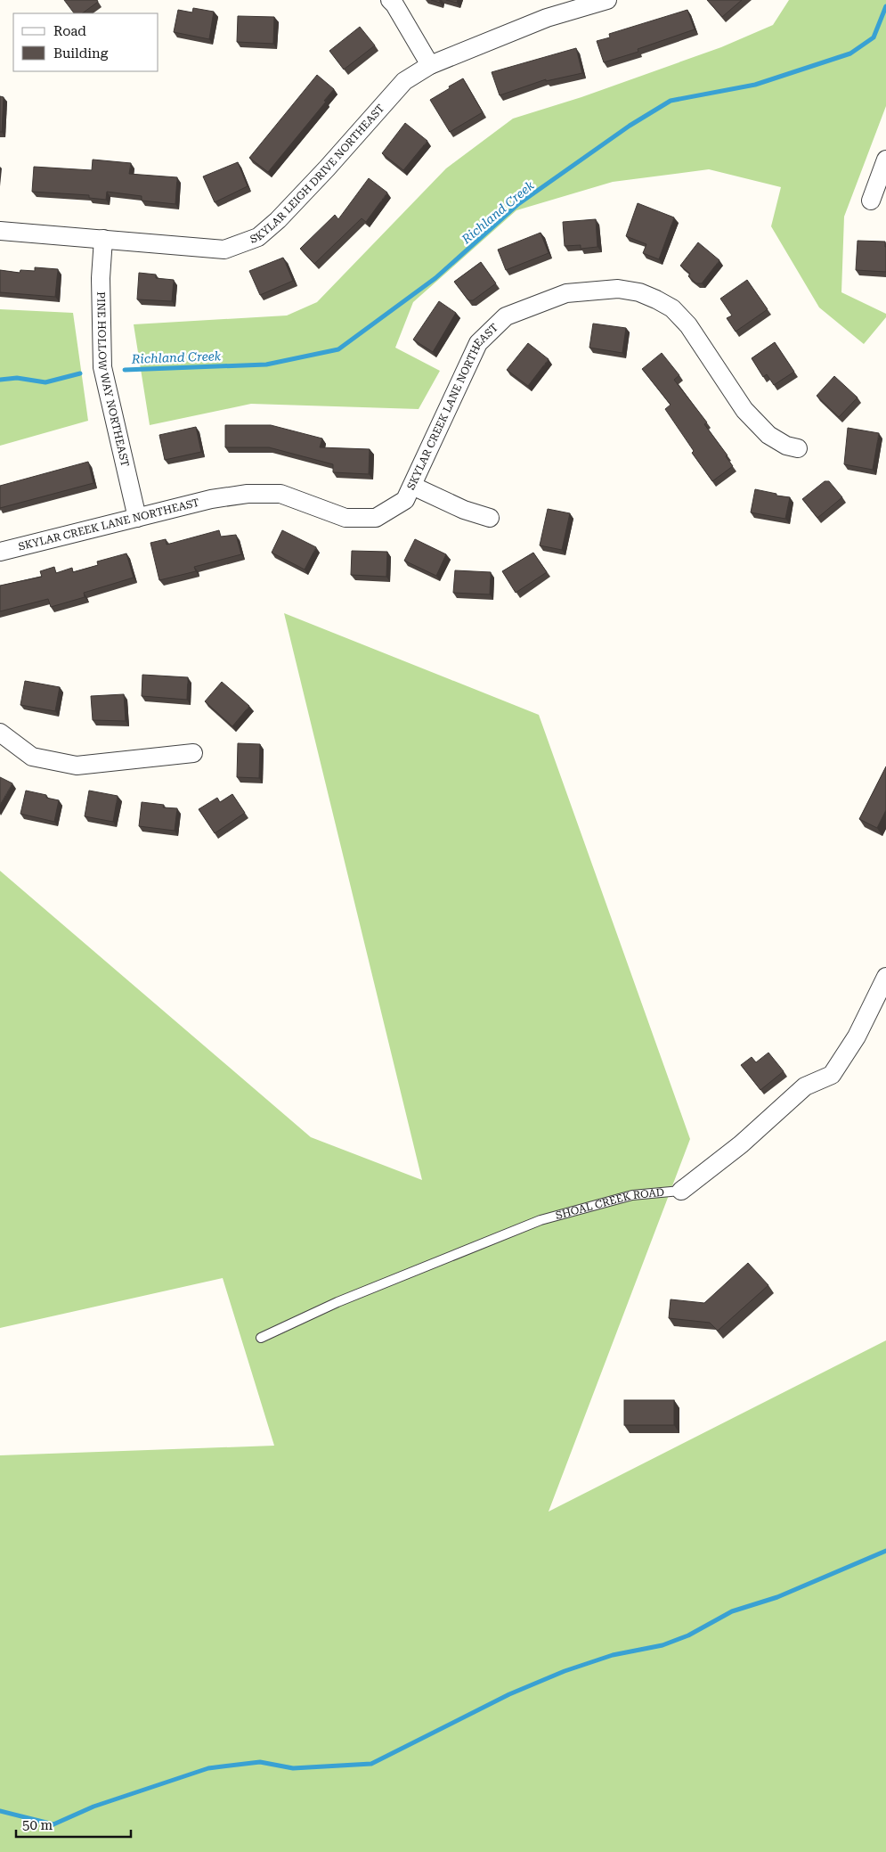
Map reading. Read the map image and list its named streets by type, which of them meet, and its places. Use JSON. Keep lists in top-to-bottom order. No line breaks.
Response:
{"streets":{"street":["SKYLAR LEIGH DRIVE NORTHEAST","PINE HOLLOW WAY NORTHEAST","SKYLAR CREEK LANE NORTHEAST","SHOAL CREEK ROAD"]},"crossings":[["SKYLAR LEIGH DRIVE NORTHEAST","PINE HOLLOW WAY NORTHEAST"],["PINE HOLLOW WAY NORTHEAST","SKYLAR CREEK LANE NORTHEAST"]],"water":["Richland Creek"],"legend":["Road","Building"],"scale_bar":"50 m"}
